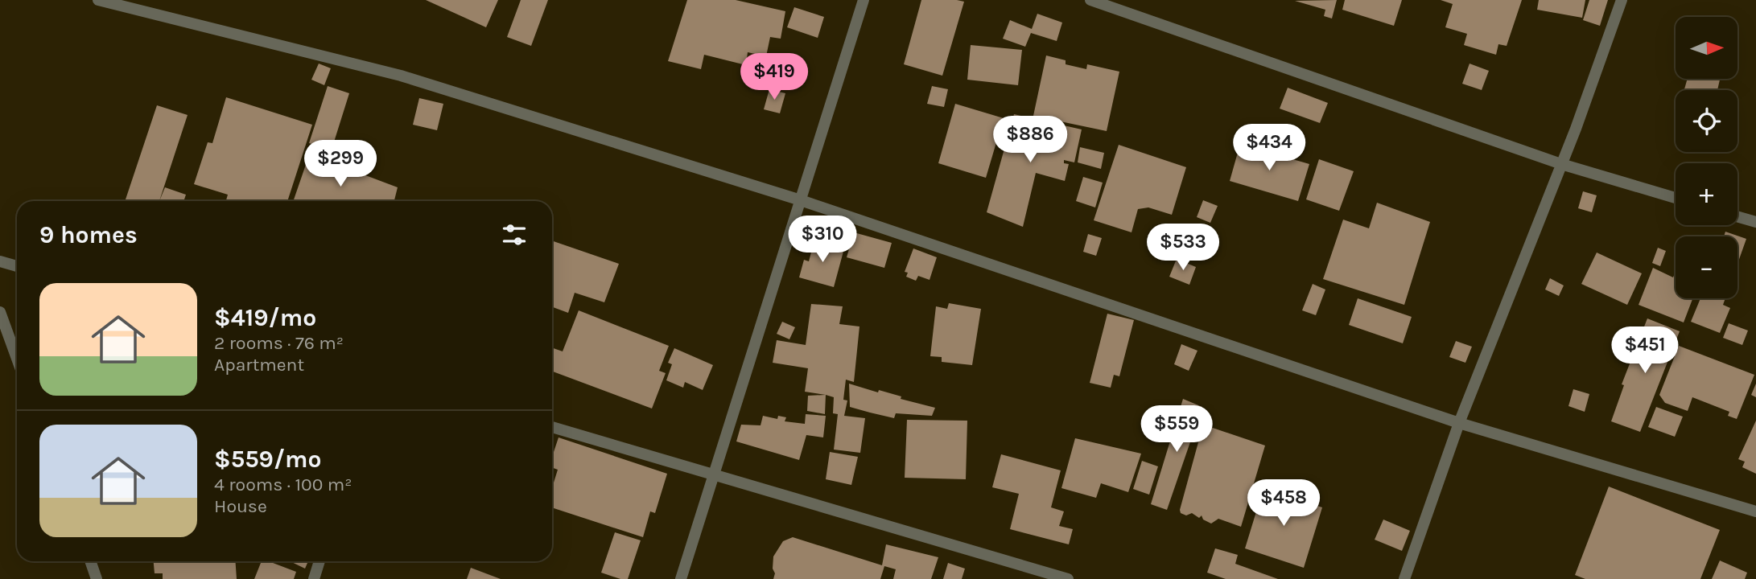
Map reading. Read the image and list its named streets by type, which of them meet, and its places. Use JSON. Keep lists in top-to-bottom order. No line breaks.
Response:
{"north":"right","page":{"map_buttons":["+","−"],"price":["$419","$886","$434","$299","$310","$533","$451","$559","$458"],"heading":"9 homes","list":[{"name":"$419/mo","note":"2 rooms · 76 m² · Apartment"},{"name":"$559/mo","note":"4 rooms · 100 m² · House"}]}}
